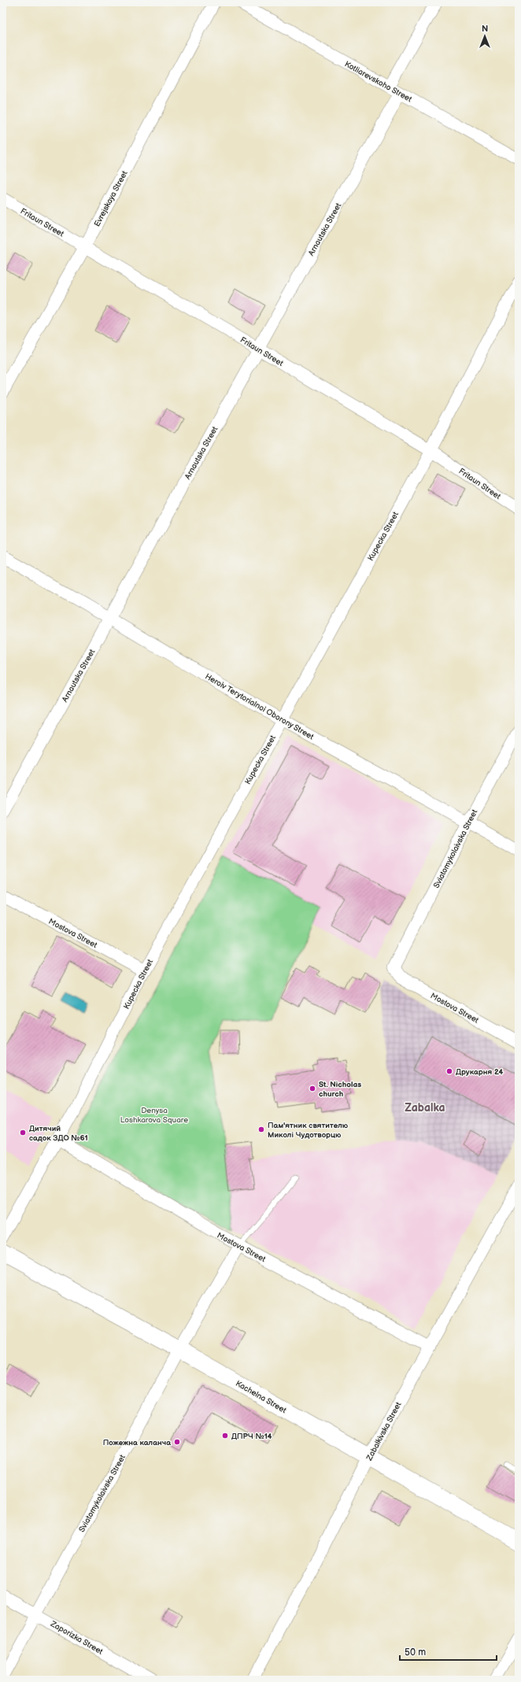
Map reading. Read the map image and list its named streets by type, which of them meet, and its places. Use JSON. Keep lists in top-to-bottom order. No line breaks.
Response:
{"streets":{"street":["Kotliarevskoho Street","Evrejskaya Street","Fritaun Street","Arnautska Street","Kupecka Street","Heroiv Terytorialnoi Oborony Street","Sviatomykolaivska Street","Mostova Street","Kachelna Street","Zabalkivska Street","Zaporizka Street"]},"crossings":[["Kotliarevskoho Street","Arnautska Street"],["Evrejskaya Street","Fritaun Street"],["Fritaun Street","Arnautska Street"],["Fritaun Street","Kupecka Street"],["Arnautska Street","Heroiv Terytorialnoi Oborony Street"],["Kupecka Street","Heroiv Terytorialnoi Oborony Street"],["Kupecka Street","Mostova Street"],["Heroiv Terytorialnoi Oborony Street","Sviatomykolaivska Street"],["Sviatomykolaivska Street","Mostova Street"],["Sviatomykolaivska Street","Kachelna Street"],["Sviatomykolaivska Street","Zaporizka Street"],["Mostova Street","Zabalkivska Street"],["Kachelna Street","Zabalkivska Street"]],"districts":["Zabalka"],"parks":["Denysa Loshkarova Square"],"places":["Друкарня 24","St. Nicholas church","Пам'ятник святителю Миколі Чудотворцю","Дитячий садок ЗДО №61","ДПРЧ №14","Пожежна каланча"],"scale_bar":"50 m","north":"top"}
